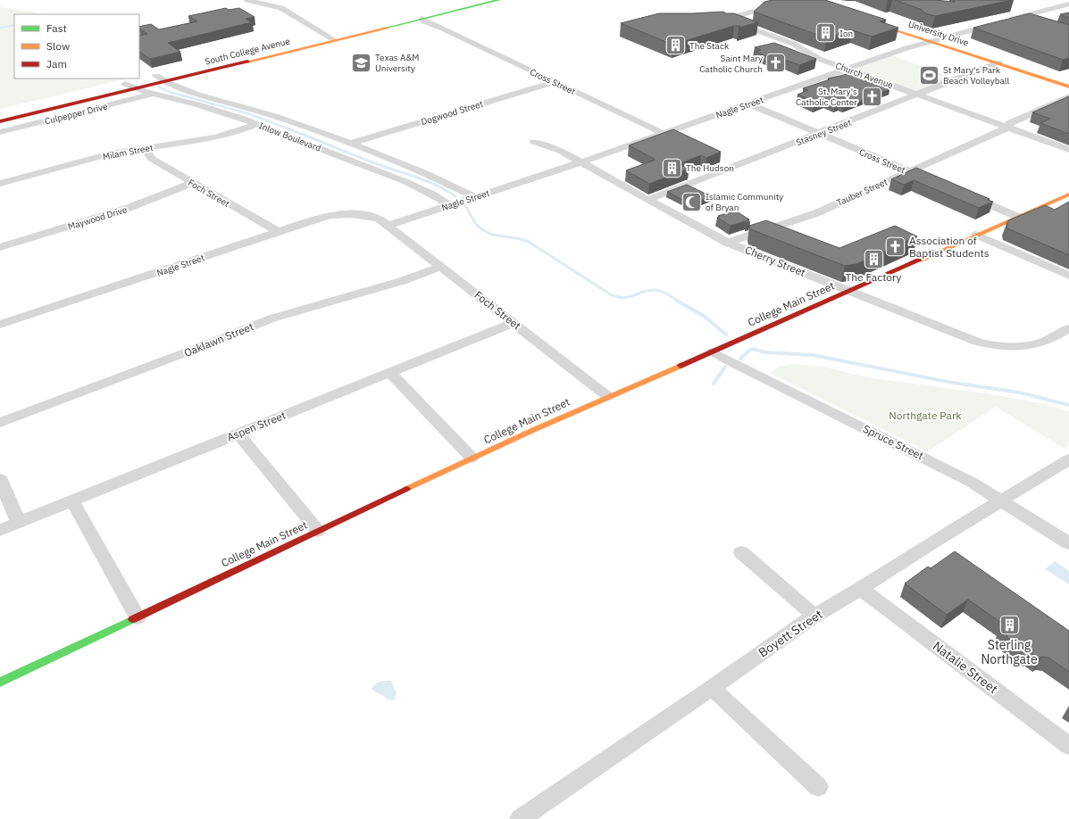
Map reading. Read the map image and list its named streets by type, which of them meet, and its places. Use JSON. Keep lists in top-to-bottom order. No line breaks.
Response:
{"streets":{"main road":["University Drive","South College Avenue","College Main Street"],"street":["Church Avenue","Cross Street","Nagle Street","Dogwood Street","Culpepper Drive","Stasney Street","Inlow Boulevard","Milam Street","Tauber Street","Foch Street","Maywood Drive","Cherry Street","Oaklawn Street","Aspen Street","Spruce Street","Boyett Street","Natalie Street"]},"crossings":[["University Drive","Nagle Street"],["University Drive","Stasney Street"],["South College Avenue","Cross Street"],["South College Avenue","Inlow Boulevard"],["Church Avenue","Nagle Street"],["Church Avenue","Stasney Street"],["Church Avenue","Tauber Street"],["Cross Street","Nagle Street"],["Cross Street","Dogwood Street"],["Cross Street","Stasney Street"],["Cross Street","Tauber Street"],["Nagle Street","Inlow Boulevard"],["Nagle Street","Foch Street"],["Nagle Street","Cherry Street"],["Dogwood Street","Inlow Boulevard"],["Culpepper Drive","Inlow Boulevard"],["Stasney Street","Cherry Street"],["Inlow Boulevard","Milam Street"],["Milam Street","Foch Street"],["Tauber Street","Cherry Street"],["Foch Street","Maywood Drive"],["Foch Street","College Main Street"],["Foch Street","Oaklawn Street"],["Foch Street","Aspen Street"],["Cherry Street","College Main Street"],["College Main Street","Spruce Street"],["Spruce Street","Boyett Street"],["Boyett Street","Natalie Street"]],"parks":["Northgate Park"],"places":{"building":["Ion","The Stack","The Hudson","The Factory","Sterling Northgate"],"school or university":["Texas A&M University"],"church":["Saint Mary Catholic Church","St. Mary's Catholic Center","Association of Baptist Students"],"sports":["St Mary's Park Beach Volleyball"],"mosque":["Islamic Community of Bryan"]},"legend":["Fast","Slow","Jam"]}
